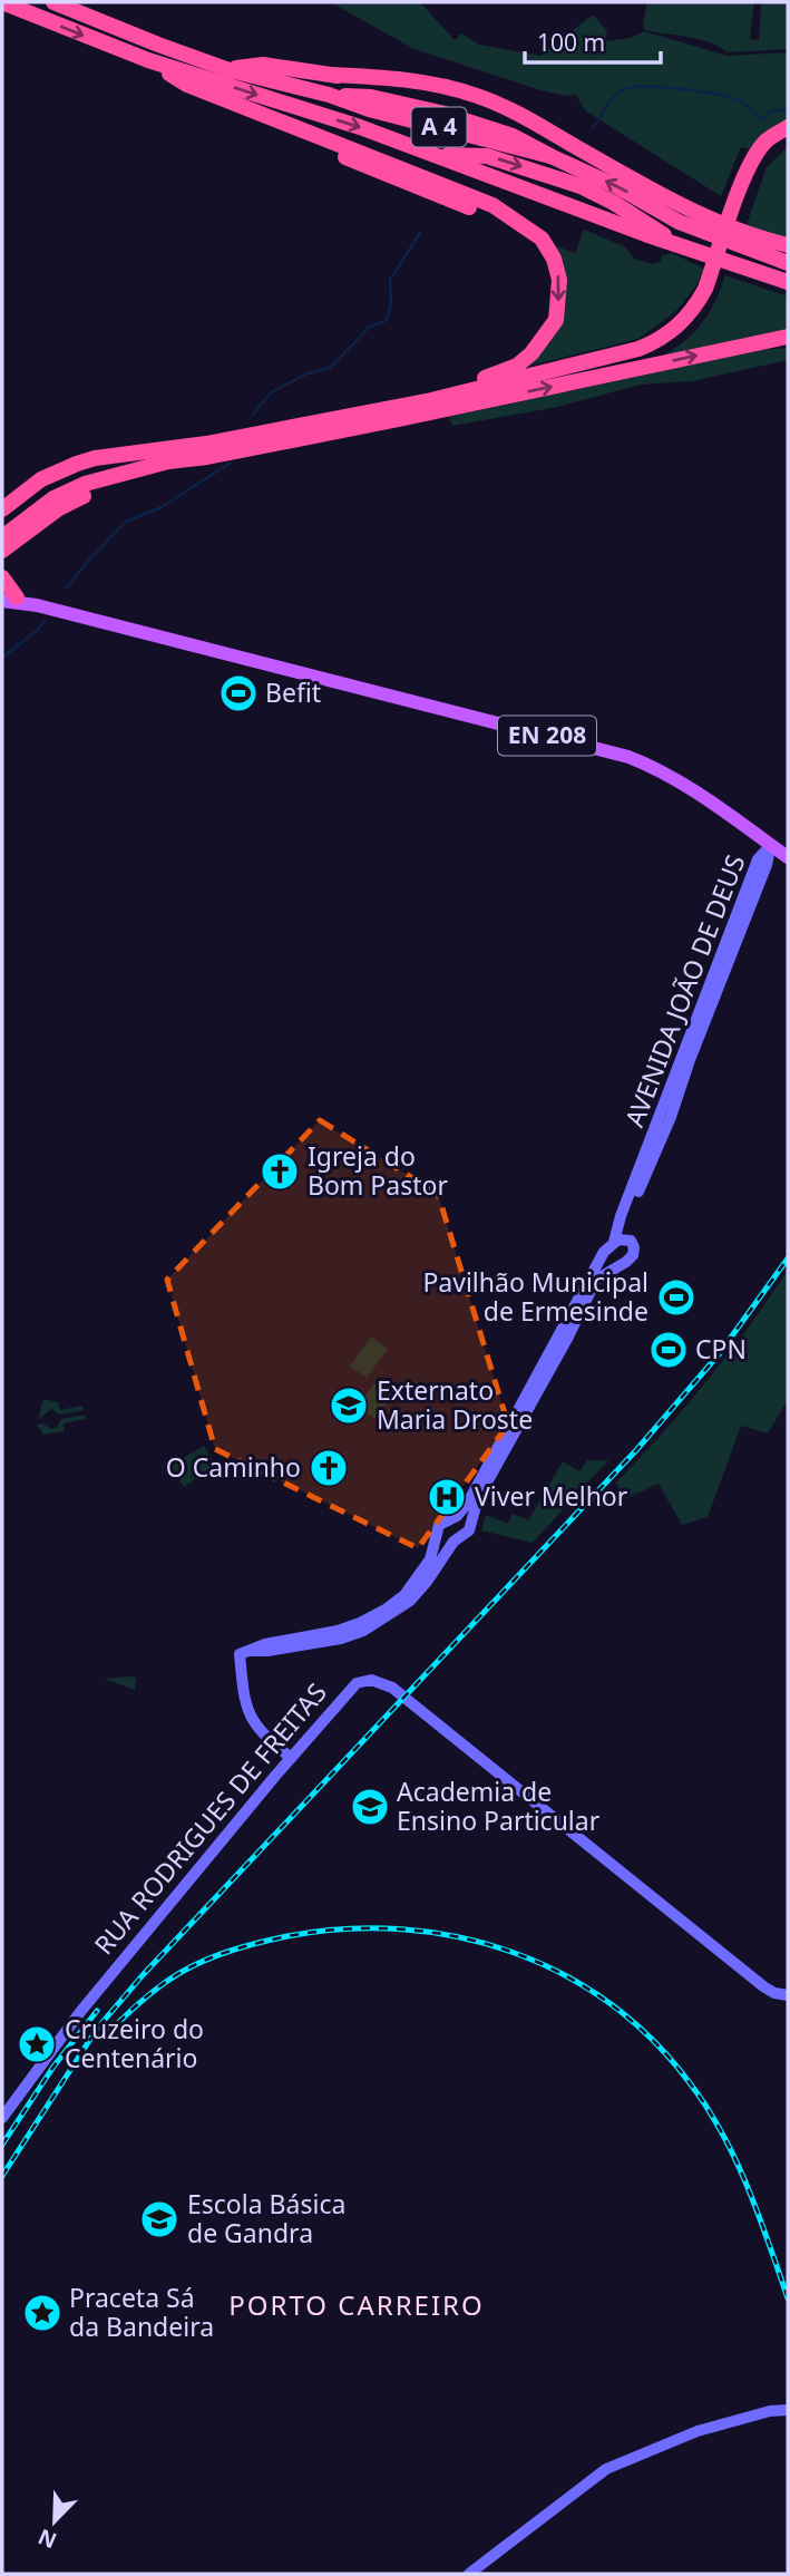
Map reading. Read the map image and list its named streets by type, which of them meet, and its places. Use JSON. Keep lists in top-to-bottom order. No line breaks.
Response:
{"streets":{"highway":["A 4"],"main road":["EN 208","AVENIDA JOÃO DE DEUS","RUA RODRIGUES DE FREITAS"]},"crossings":[["EN 208","AVENIDA JOÃO DE DEUS"]],"districts":["PORTO CARREIRO"],"places":{"sports":["Befit","Pavilhão Municipal de Ermesinde","CPN"],"church":["Igreja do Bom Pastor","O Caminho"],"school or university":["Externato Maria Droste","Academia de Ensino Particular","Escola Básica de Gandra"],"hospital":["Viver Melhor"],"place":["Cruzeiro do Centenário","Praceta Sá da Bandeira"]},"scale_bar":"100 m","north":"bottom left"}
